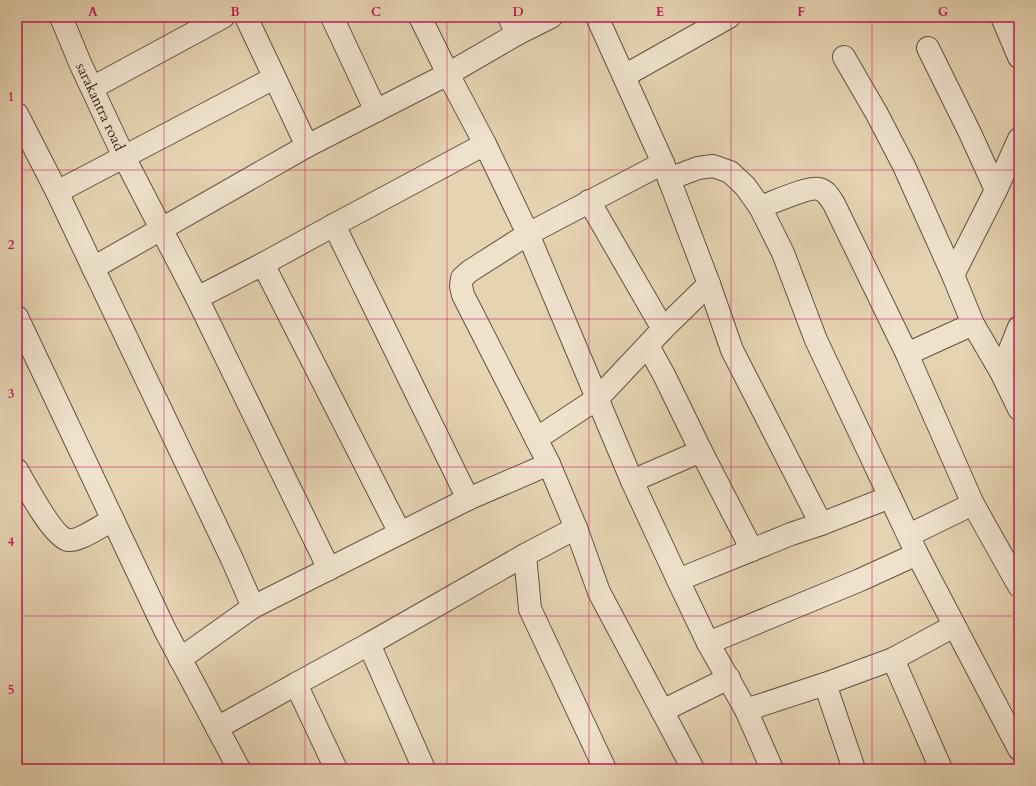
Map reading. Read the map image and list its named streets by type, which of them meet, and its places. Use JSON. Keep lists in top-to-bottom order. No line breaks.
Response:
{"streets":{"street":["sarakantra road"]},"grid":{"columns":["A","B","C","D","E","F","G"],"rows":["1","2","3","4","5"]}}
